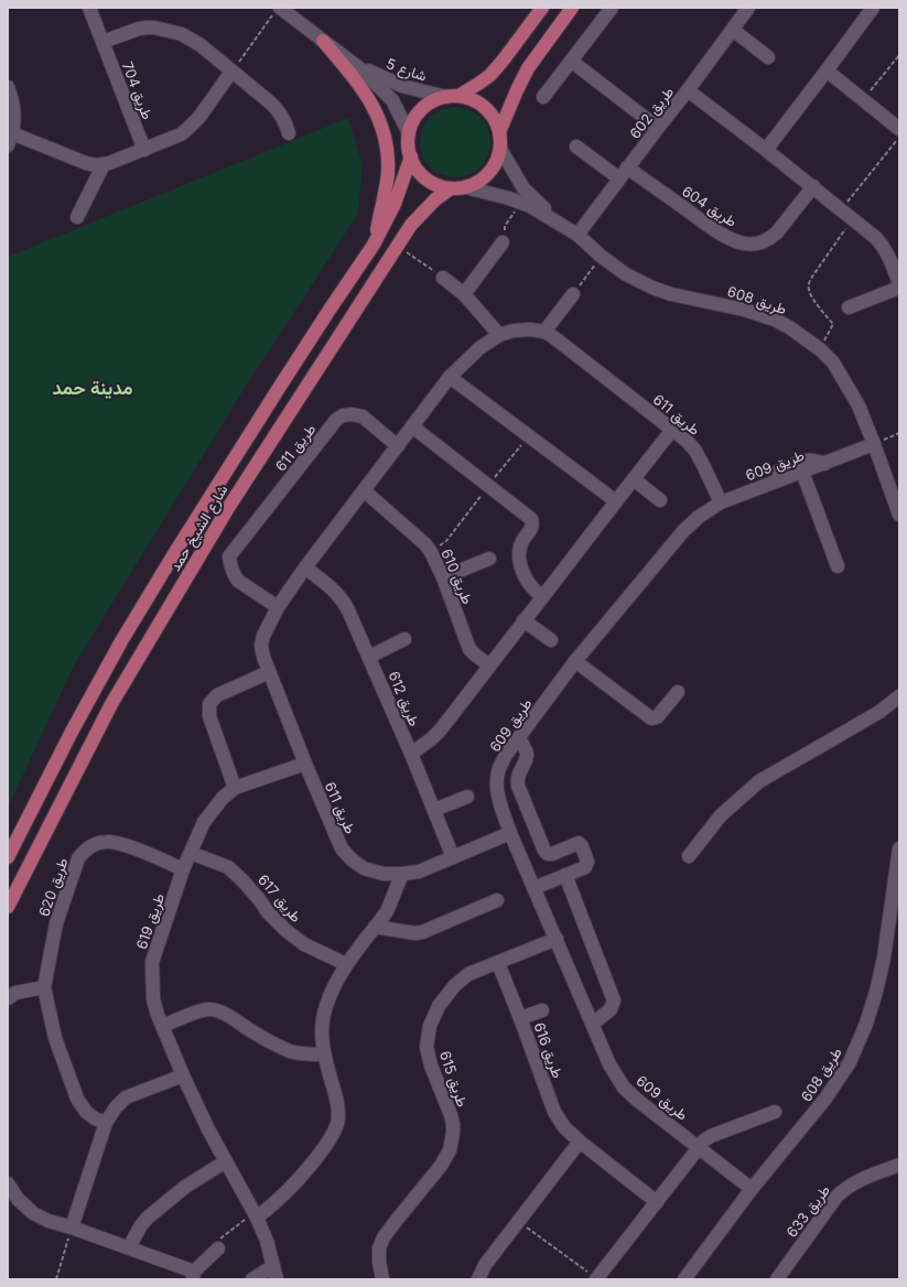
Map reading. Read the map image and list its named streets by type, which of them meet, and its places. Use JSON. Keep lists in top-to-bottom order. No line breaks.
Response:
{"streets":{"main road":["شارع الشيخ حمد"],"street":["شارع 5","طريق 704","طريق 602","طريق 604","طريق 608","طريق 611","طريق 609","طريق 610","طريق 612","طريق 620","طريق 617","طريق 619","طريق 616","طريق 615","طريق 633"]},"crossings":[["شارع 5","طريق 608"],["شارع 5","شارع الشيخ حمد"],["طريق 602","طريق 604"],["طريق 602","طريق 608"],["طريق 608","طريق 609"],["طريق 608","شارع الشيخ حمد"],["طريق 611","طريق 609"],["طريق 611","طريق 610"],["طريق 611","طريق 612"],["طريق 611","طريق 619"],["طريق 609","طريق 615"],["طريق 620","طريق 619"],["طريق 617","طريق 619"],["طريق 616","طريق 615"]],"districts":["مدينة حمد"]}
